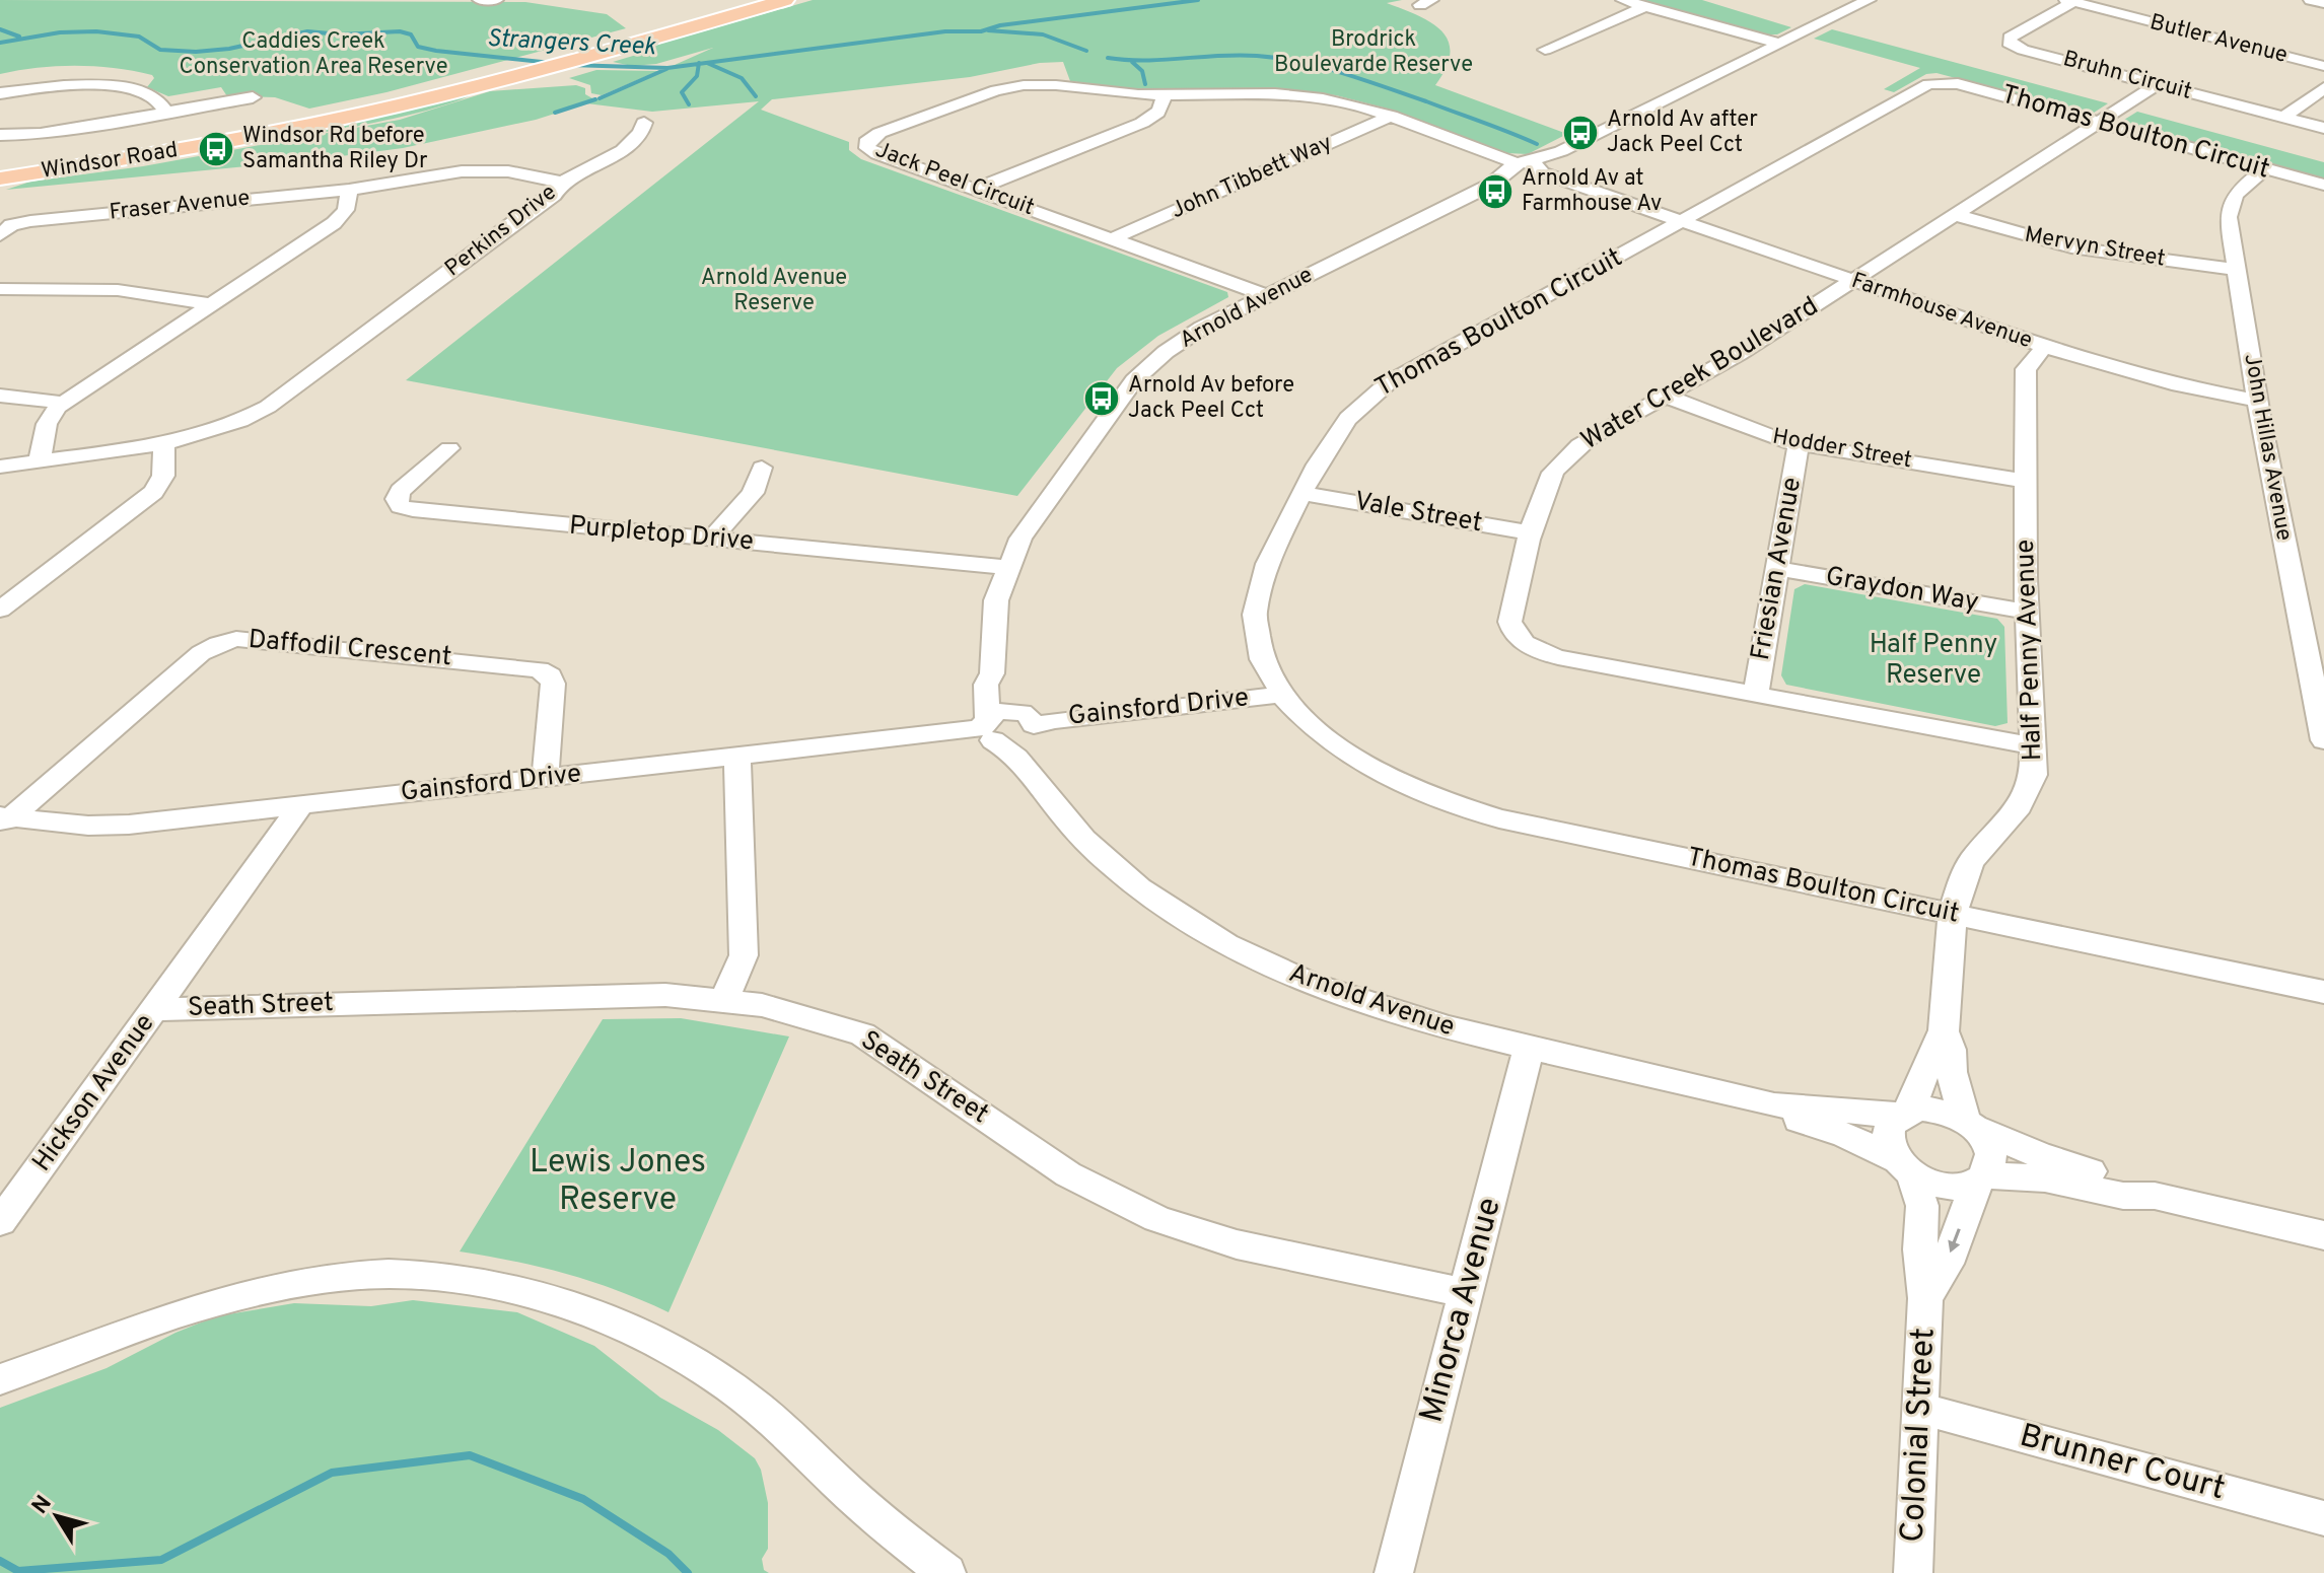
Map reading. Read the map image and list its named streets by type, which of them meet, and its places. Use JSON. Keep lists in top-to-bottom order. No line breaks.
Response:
{"streets":{"main road":["Windsor Road"],"street":["Butler Avenue","Bruhn Circuit","Thomas Boulton Circuit","John Tibbett Way","Jack Peel Circuit","Fraser Avenue","Perkins Drive","Mervyn Street","Arnold Avenue","Farmhouse Avenue","Water Creek Boulevard","John Hillas Avenue","Hodder Street","Vale Street","Purpletop Drive","Friesian Avenue","Graydon Way","Daffodil Crescent","Half Penny Avenue","Gainsford Drive","Seath Street","Hickson Avenue","Minorca Avenue","Colonial Street","Brunner Court"]},"crossings":[["Butler Avenue","Bruhn Circuit"],["Bruhn Circuit","Water Creek Boulevard"],["Thomas Boulton Circuit","Farmhouse Avenue"],["Thomas Boulton Circuit","Water Creek Boulevard"],["Thomas Boulton Circuit","John Hillas Avenue"],["Thomas Boulton Circuit","Vale Street"],["Thomas Boulton Circuit","Half Penny Avenue"],["Thomas Boulton Circuit","Gainsford Drive"],["John Tibbett Way","Jack Peel Circuit"],["Jack Peel Circuit","Arnold Avenue"],["Jack Peel Circuit","Farmhouse Avenue"],["Fraser Avenue","Perkins Drive"],["Mervyn Street","Water Creek Boulevard"],["Mervyn Street","John Hillas Avenue"],["Arnold Avenue","Farmhouse Avenue"],["Arnold Avenue","Purpletop Drive"],["Arnold Avenue","Half Penny Avenue"],["Arnold Avenue","Gainsford Drive"],["Arnold Avenue","Minorca Avenue"],["Arnold Avenue","Colonial Street"],["Farmhouse Avenue","Water Creek Boulevard"],["Farmhouse Avenue","John Hillas Avenue"],["Farmhouse Avenue","Half Penny Avenue"],["Water Creek Boulevard","Hodder Street"],["Water Creek Boulevard","Vale Street"],["Water Creek Boulevard","Friesian Avenue"],["Water Creek Boulevard","Half Penny Avenue"],["Hodder Street","Friesian Avenue"],["Hodder Street","Half Penny Avenue"],["Friesian Avenue","Graydon Way"],["Graydon Way","Half Penny Avenue"],["Daffodil Crescent","Gainsford Drive"],["Half Penny Avenue","Colonial Street"],["Gainsford Drive","Hickson Avenue"],["Seath Street","Hickson Avenue"],["Seath Street","Minorca Avenue"],["Colonial Street","Brunner Court"]],"water":["Strangers Creek"],"parks":["Brodrick Boulevarde Reserve","Caddies Creek Conservation Area Reserve","Arnold Avenue Reserve","Half Penny Reserve","Lewis Jones Reserve"],"places":{"bus stop":["Arnold Av after Jack Peel Cct","Windsor Rd before Samantha Riley Dr","Arnold Av at Farmhouse Av","Arnold Av before Jack Peel Cct"]},"north":"top left"}
